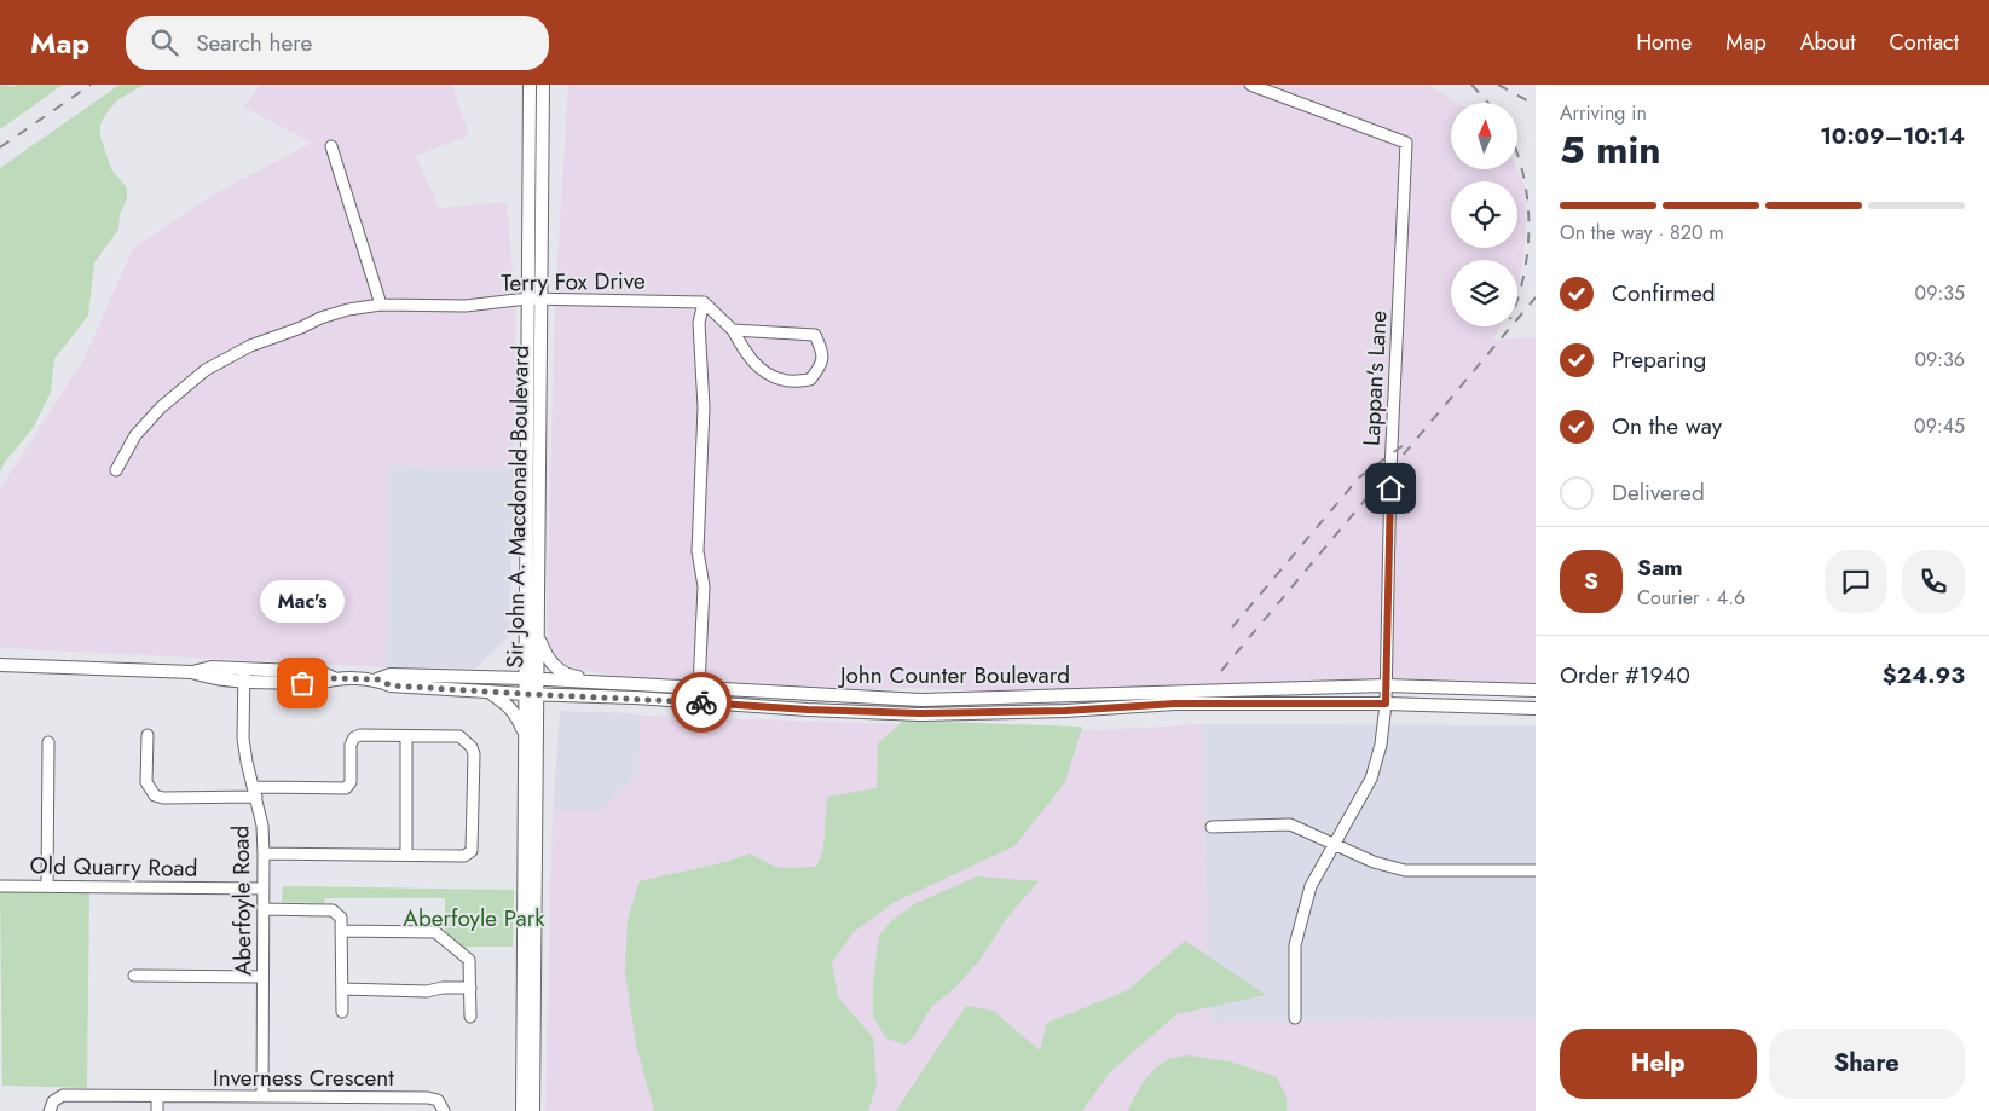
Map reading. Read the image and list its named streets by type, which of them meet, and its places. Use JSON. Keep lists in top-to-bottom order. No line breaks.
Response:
{"streets":{"main road":["Sir John A. Macdonald Boulevard","John Counter Boulevard"],"street":["Terry Fox Drive","Lappan's Lane","Old Quarry Road","Aberfoyle Road","Inverness Crescent"]},"crossings":[["Terry Fox Drive","Sir John A. Macdonald Boulevard"],["Lappan's Lane","John Counter Boulevard"],["Sir John A. Macdonald Boulevard","John Counter Boulevard"],["John Counter Boulevard","Aberfoyle Road"],["Old Quarry Road","Aberfoyle Road"],["Aberfoyle Road","Inverness Crescent"]],"parks":["Aberfoyle Park"],"places":["Mac's"],"north":"top","page":{"header":"Map","search":"Search here","nav":["Home","Map","About","Contact"],"heading":["5 min","Arriving in","10:09–10:14"],"panel":["Sam","Courier · 4.6","Order #1940","$24.93"],"bar":"On the way · 820 m","list":[["Confirmed","09:35"],["Preparing","09:36"],["On the way","09:45"],"Delivered"],"round":"S","bubble":"Mac's","buttons":["Help","Share"]}}
